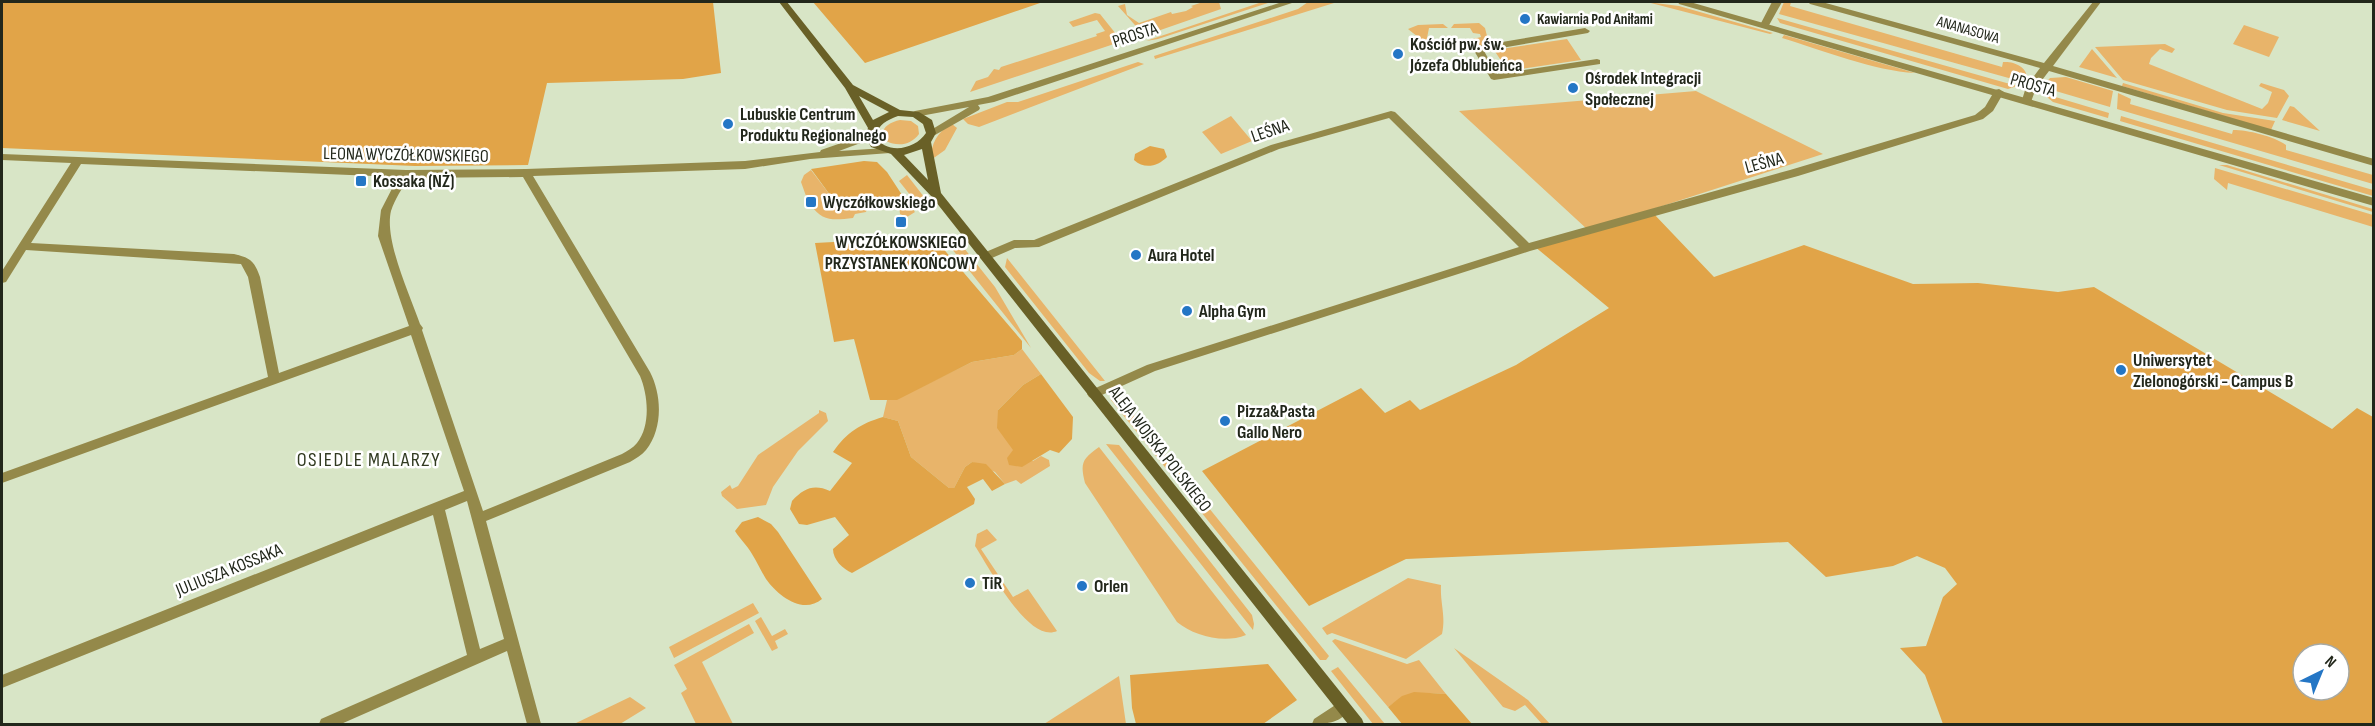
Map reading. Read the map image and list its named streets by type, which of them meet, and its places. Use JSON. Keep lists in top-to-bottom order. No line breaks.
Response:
{"streets":{"main road":["ALEJA WOJSKA POLSKIEGO"],"street":["ANANASOWA","PROSTA","LEŚNA","LEONA WYCZÓŁKOWSKIEGO","JULIUSZA KOSSAKA"]},"crossings":[["ANANASOWA","PROSTA"],["PROSTA","LEŚNA"],["PROSTA","LEONA WYCZÓŁKOWSKIEGO"],["PROSTA","ALEJA WOJSKA POLSKIEGO"],["LEŚNA","ALEJA WOJSKA POLSKIEGO"],["LEONA WYCZÓŁKOWSKIEGO","ALEJA WOJSKA POLSKIEGO"]],"districts":["OSIEDLE MALARZY"],"places":{"other":["Kawiarnia Pod Aniłami","Kościół pw. św. Józefa Oblubieńca","Ośrodek Integracji Społecznej","Lubuskie Centrum Produktu Regionalnego","Aura Hotel","Alpha Gym","Uniwersytet Zielonogórski - Campus B","Pizza&Pasta Gallo Nero","TiR","Orlen"],"transit":["Kossaka (NŻ)","Wyczółkowskiego","WYCZÓŁKOWSKIEGO PRZYSTANEK KOŃCOWY"]},"north":"top right"}
